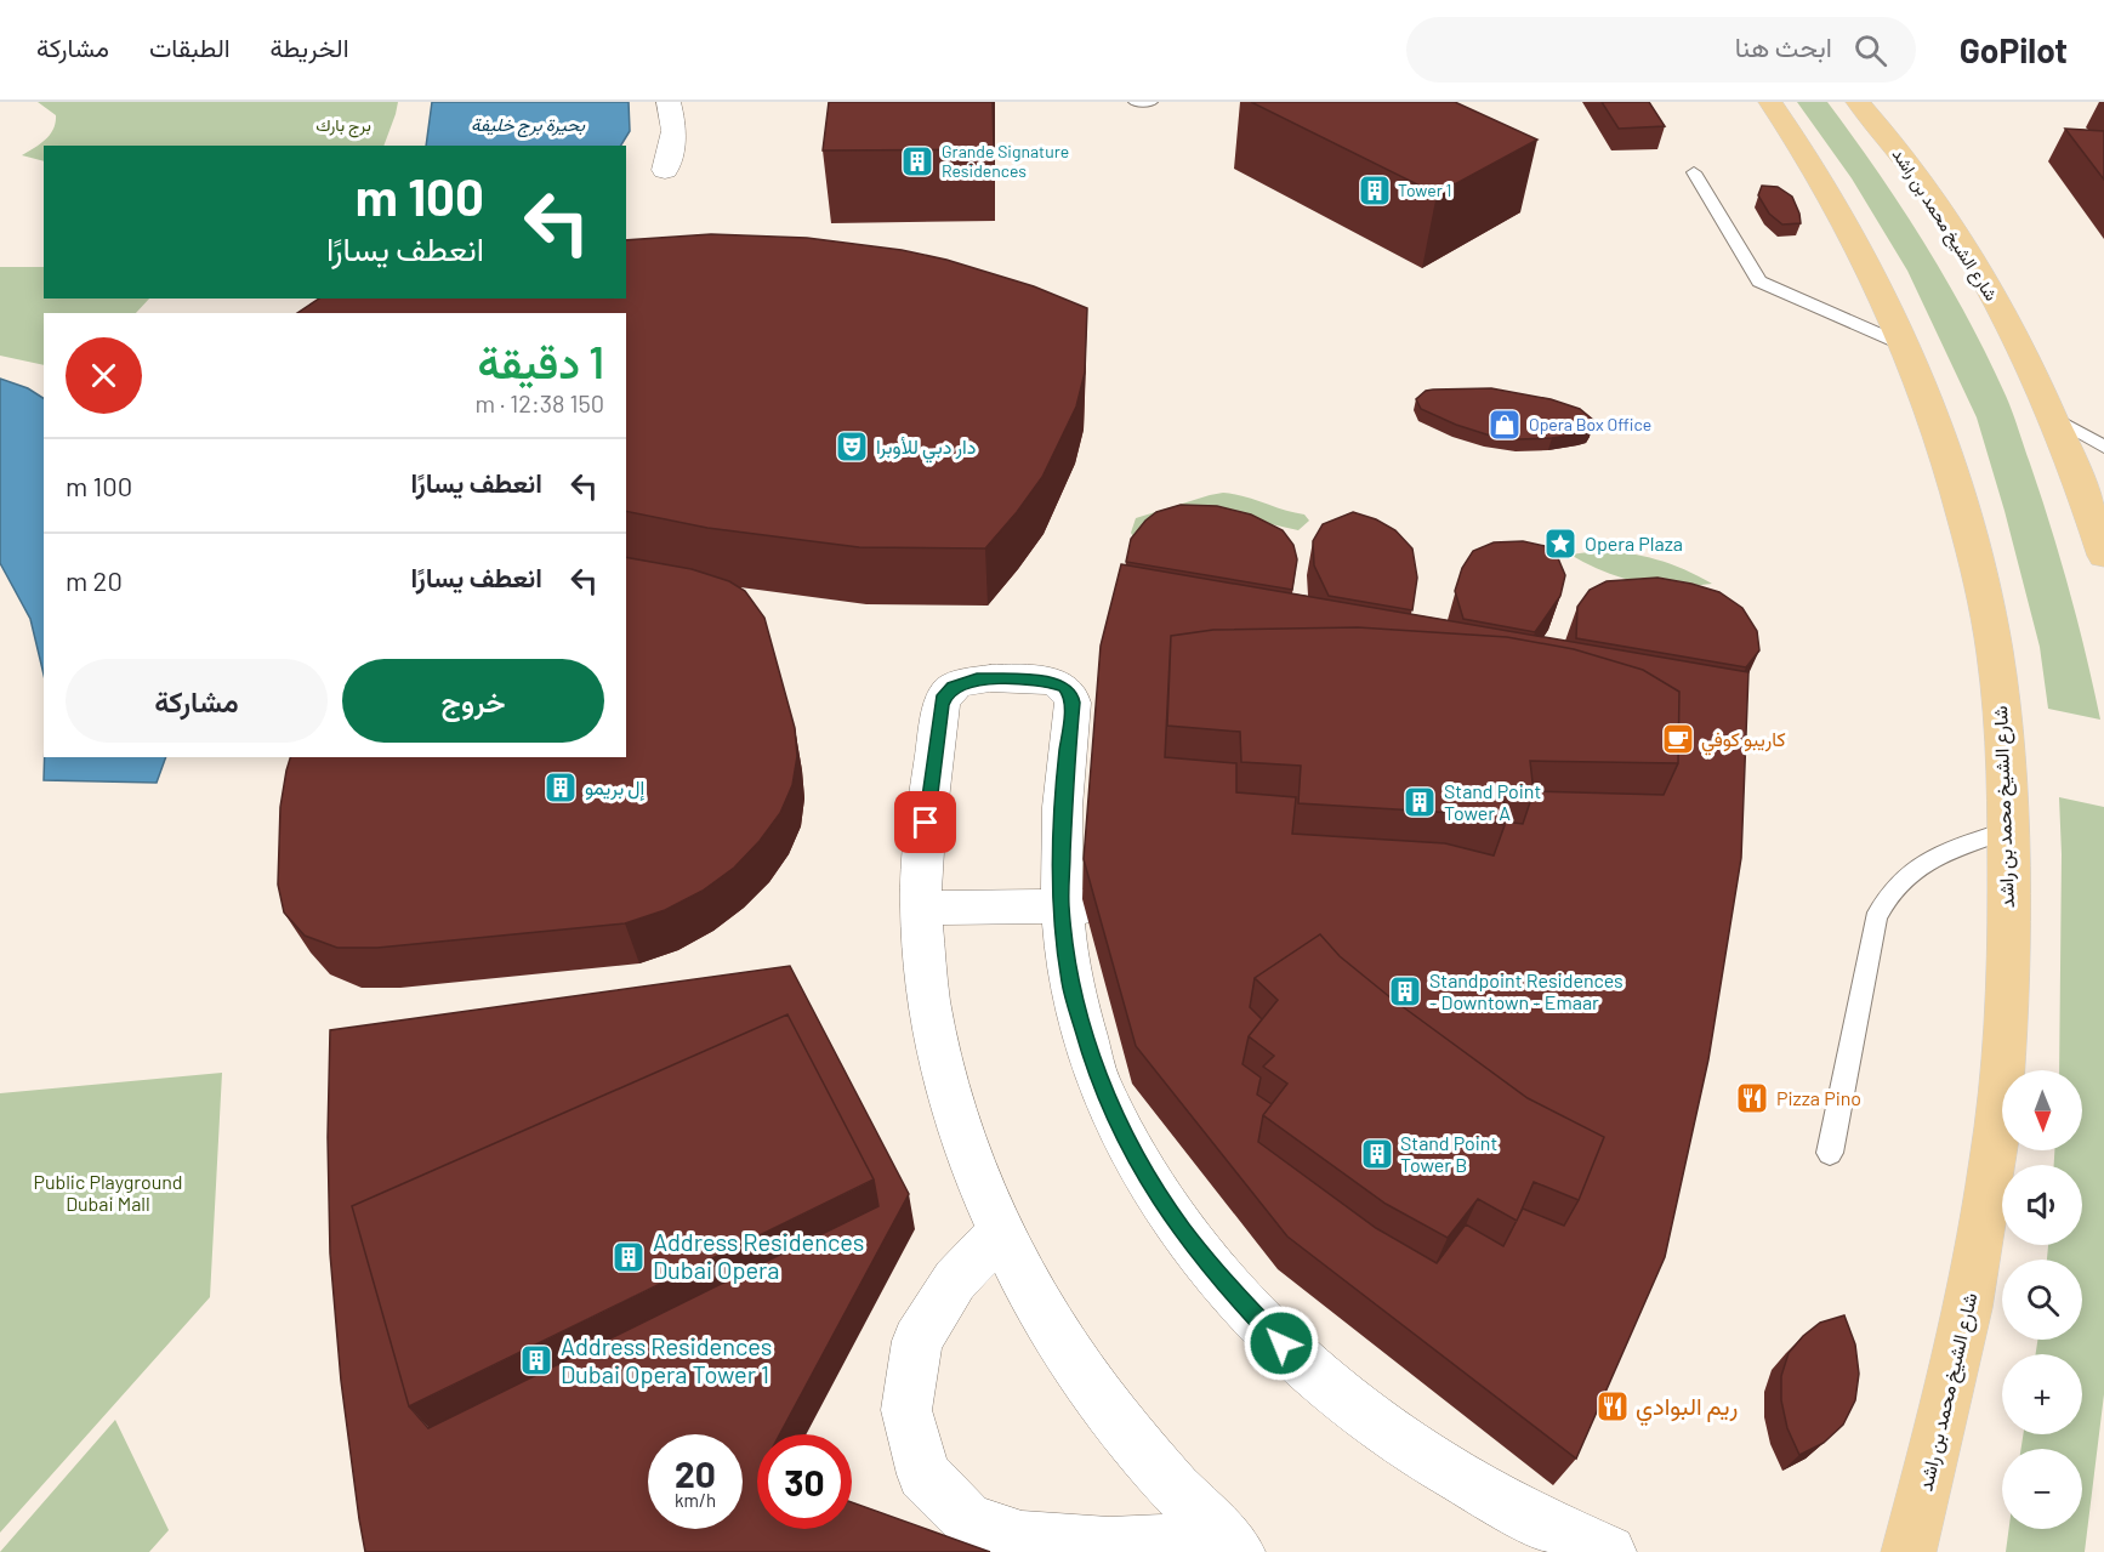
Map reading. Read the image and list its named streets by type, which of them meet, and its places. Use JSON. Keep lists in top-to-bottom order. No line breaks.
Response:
{"streets":{"main road":["شارع الشيخ محمد بن راشد"]},"water":["بحيرة برج خليفة"],"parks":["برج بارك","Public Playground Dubai Mall"],"places":{"building":["Grande Signature Residences","Tower 1","إل بريمو","Stand Point Tower A","Standpoint Residences - Downtown - Emaar","Stand Point Tower B","Address Residences Dubai Opera","Address Residences Dubai Opera Tower 1"],"shop":["Opera Box Office"],"theatre":["دار دبي للأوبرا"],"place":["Opera Plaza"],"cafe":["كاريبو كوفي"],"restaurant":["Pizza Pino","ريم البوادي"]},"north":"bottom","page":{"header":"GoPilot","search":"ابحث هنا","nav":["الخريطة","الطبقات","مشاركة"],"turn":["100 m","انعطف يسارًا"],"heading":["1 دقيقة","150 m · 12:38"],"list":[{"name":"انعطف يسارًا","value":"100 m"},{"name":"انعطف يسارًا","value":"20 m"}],"buttons":["خروج","مشاركة"],"map_buttons":["+","−"],"speed":"20 km/h","limit":"30"}}
